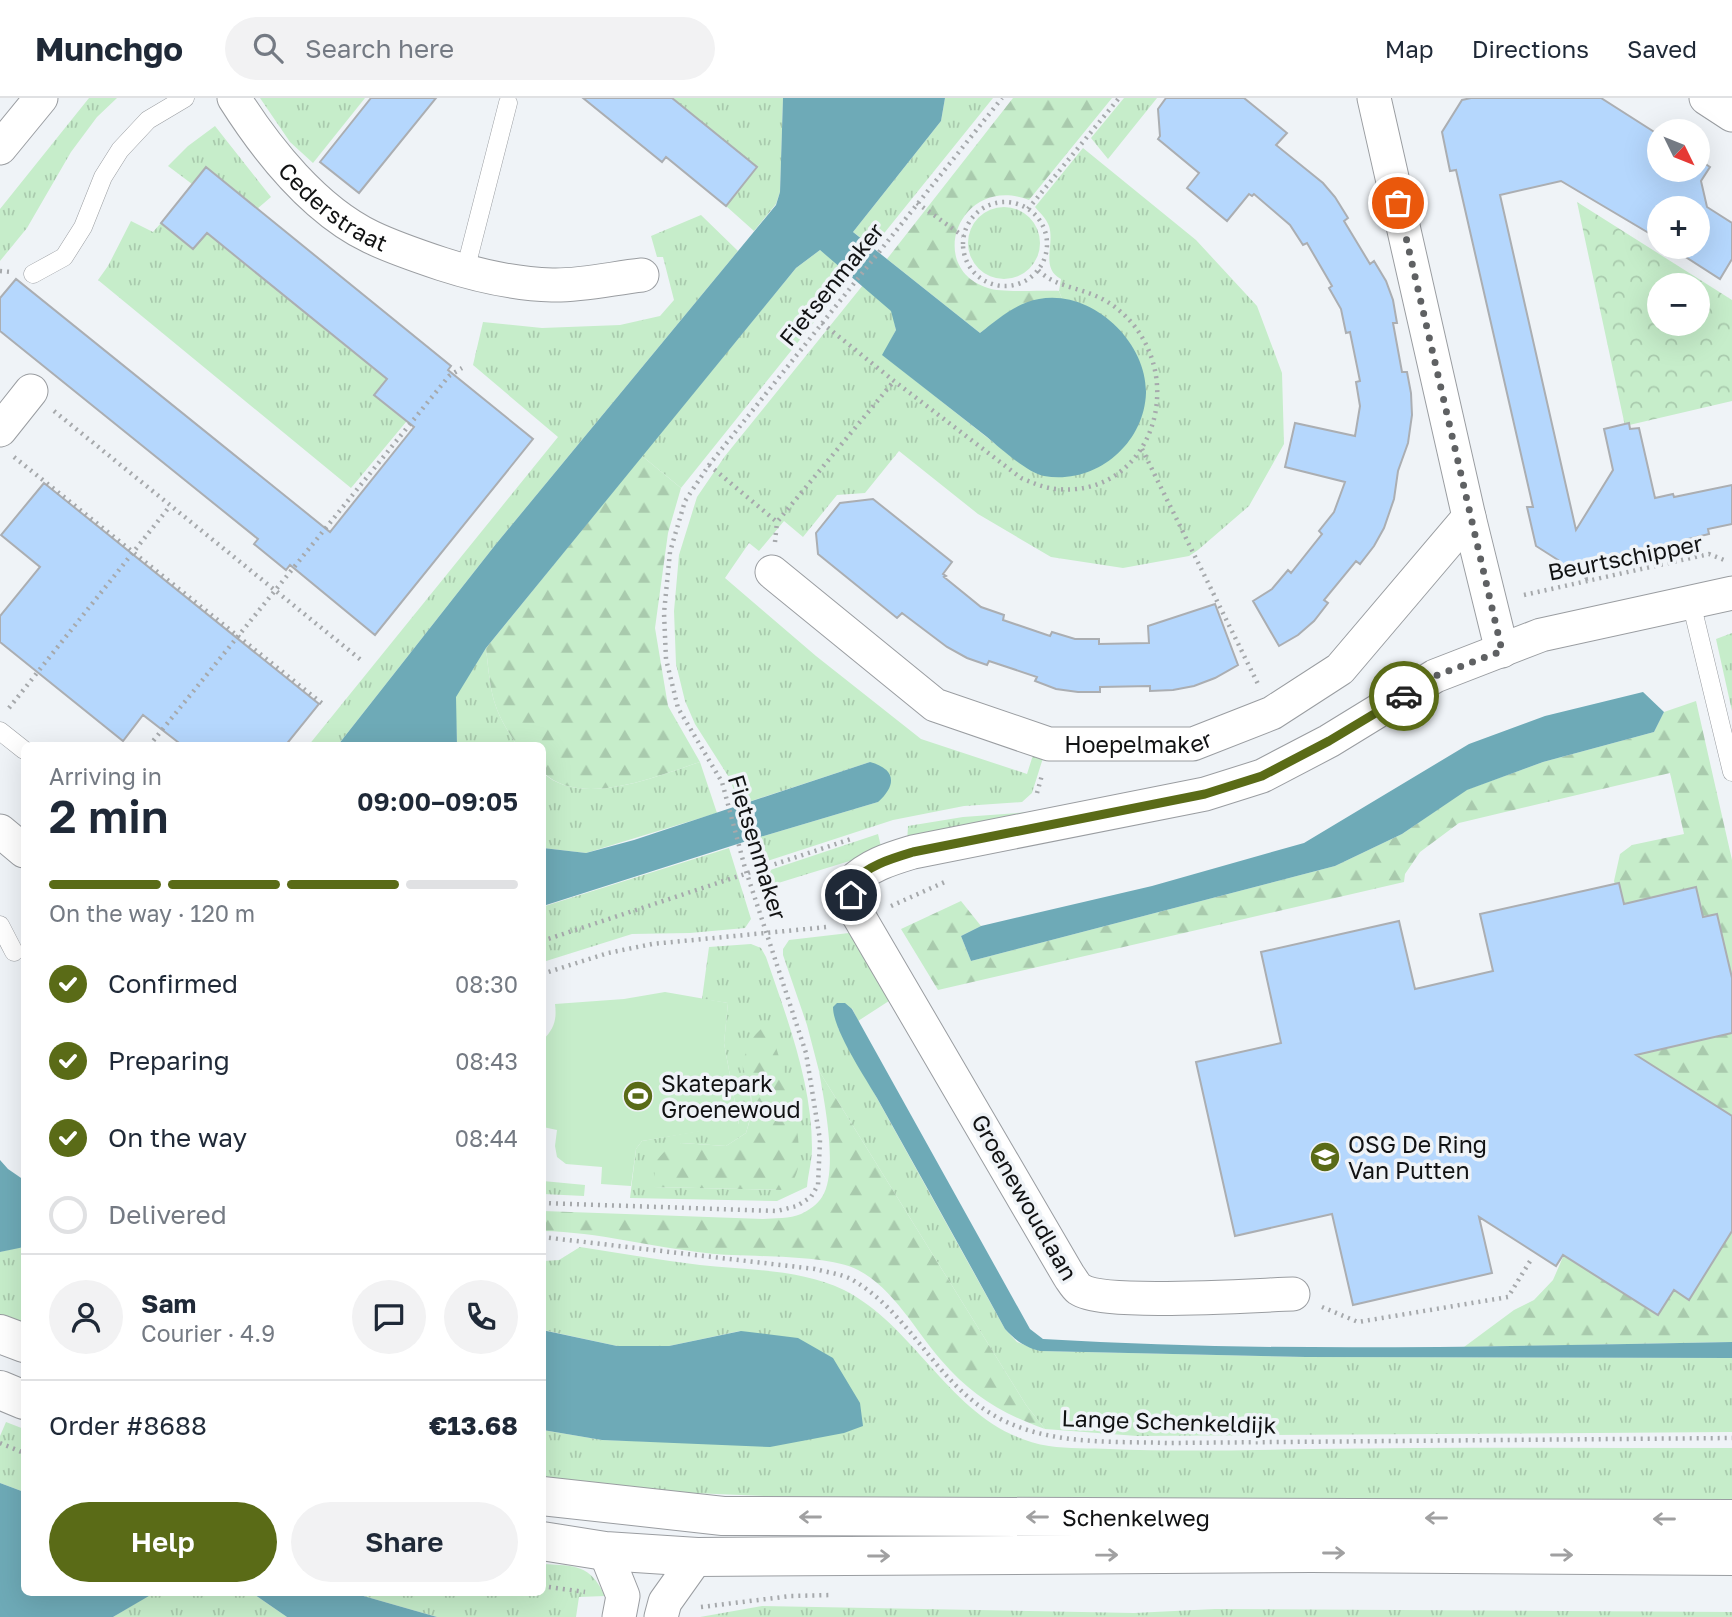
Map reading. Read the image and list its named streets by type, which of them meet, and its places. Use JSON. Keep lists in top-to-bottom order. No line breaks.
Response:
{"streets":{"main road":["Schenkelweg"],"street":["Cederstraat","Hoepelmaker","Groenewoudlaan"],"path":["Fietsenmaker","Beurtschipper","Lange Schenkeldijk"]},"places":{"sports":["Skatepark Groenewoud"],"school or university":["OSG De Ring Van Putten"]},"north":"bottom right","page":{"header":"Munchgo","search":"Search here","nav":["Map","Directions","Saved"],"map_buttons":["+","−"],"heading":["2 min","Arriving in","09:00–09:05"],"panel":["Sam","Courier · 4.9","Order #8688","€13.68"],"bar":"On the way · 120 m","list":[["Confirmed","08:30"],["Preparing","08:43"],["On the way","08:44"],"Delivered"],"buttons":["Help","Share"]}}
